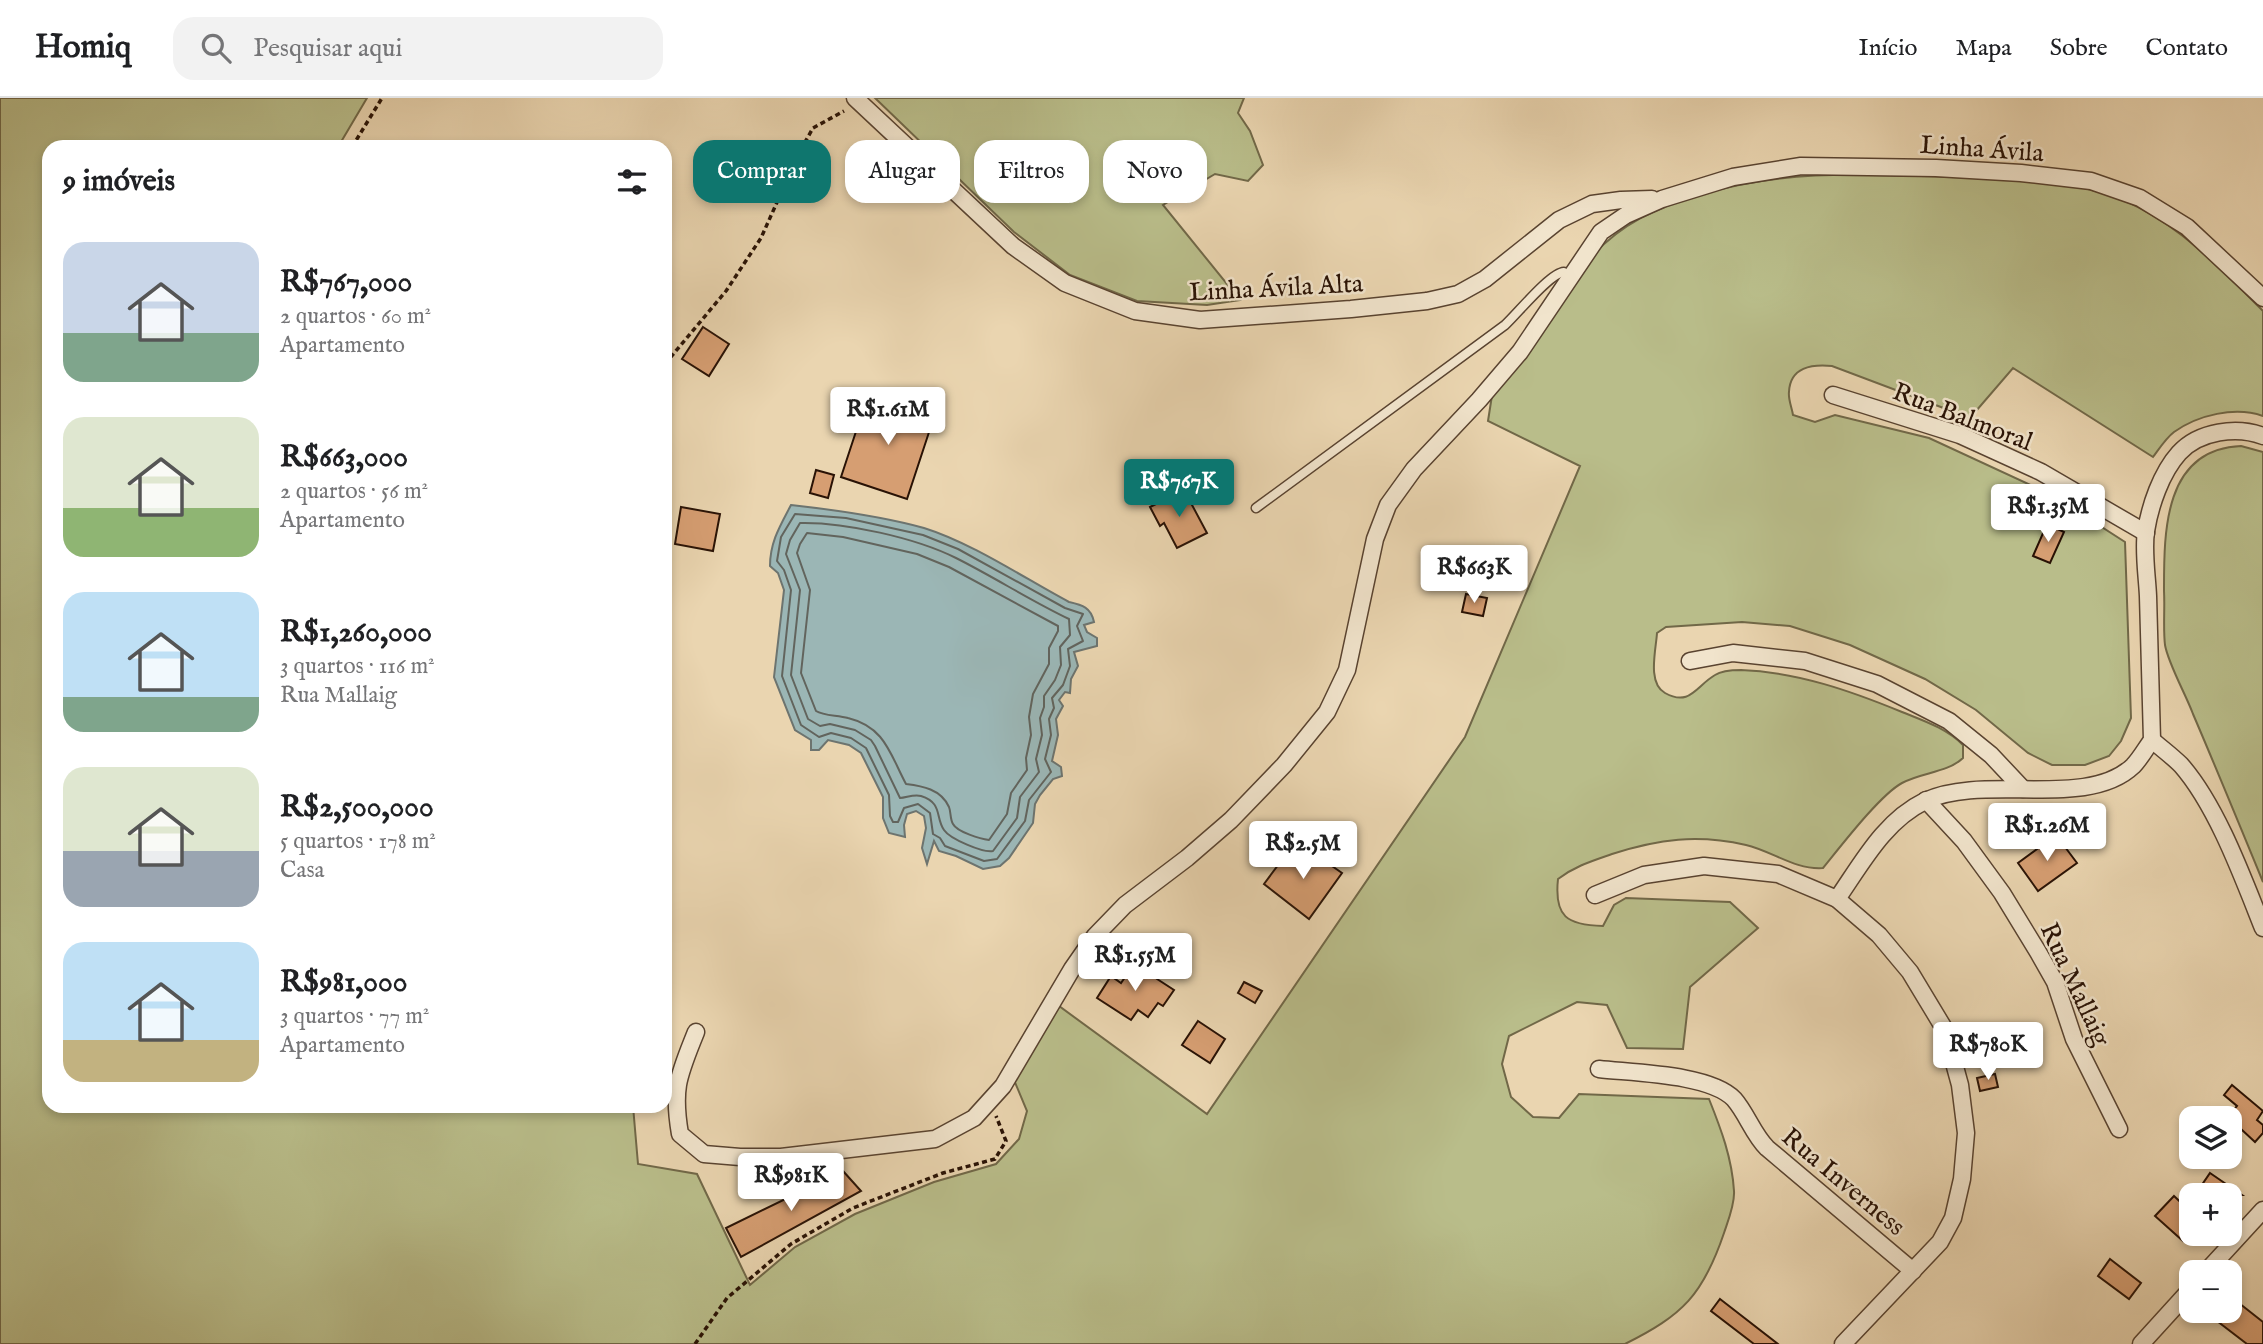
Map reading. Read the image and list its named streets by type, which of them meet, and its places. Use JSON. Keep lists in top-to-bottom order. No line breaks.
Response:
{"streets":{"street":["Linha Ávila","Linha Ávila Alta","Rua Balmoral","Rua Mallaig","Rua Inverness"]},"crossings":[["Linha Ávila","Linha Ávila Alta"]],"page":{"header":"Homiq","search":"Pesquisar aqui","nav":["Início","Mapa","Sobre","Contato"],"chip":["Comprar","Alugar","Filtros","Novo"],"heading":"9 imóveis","list":[{"name":"R$767,000","note":"2 quartos · 60 m² · Apartamento"},{"name":"R$663,000","note":"2 quartos · 56 m² · Apartamento"},{"name":"R$1,260,000","note":"3 quartos · 116 m² · Rua Mallaig"},{"name":"R$2,500,000","note":"5 quartos · 178 m² · Casa"},{"name":"R$981,000","note":"3 quartos · 77 m² · Apartamento"}],"price":["R$1.61M","R$767K","R$1.35M","R$663K","R$1.26M","R$2.5M","R$1.55M","R$780K","R$981K"],"map_buttons":["+","−"]}}
